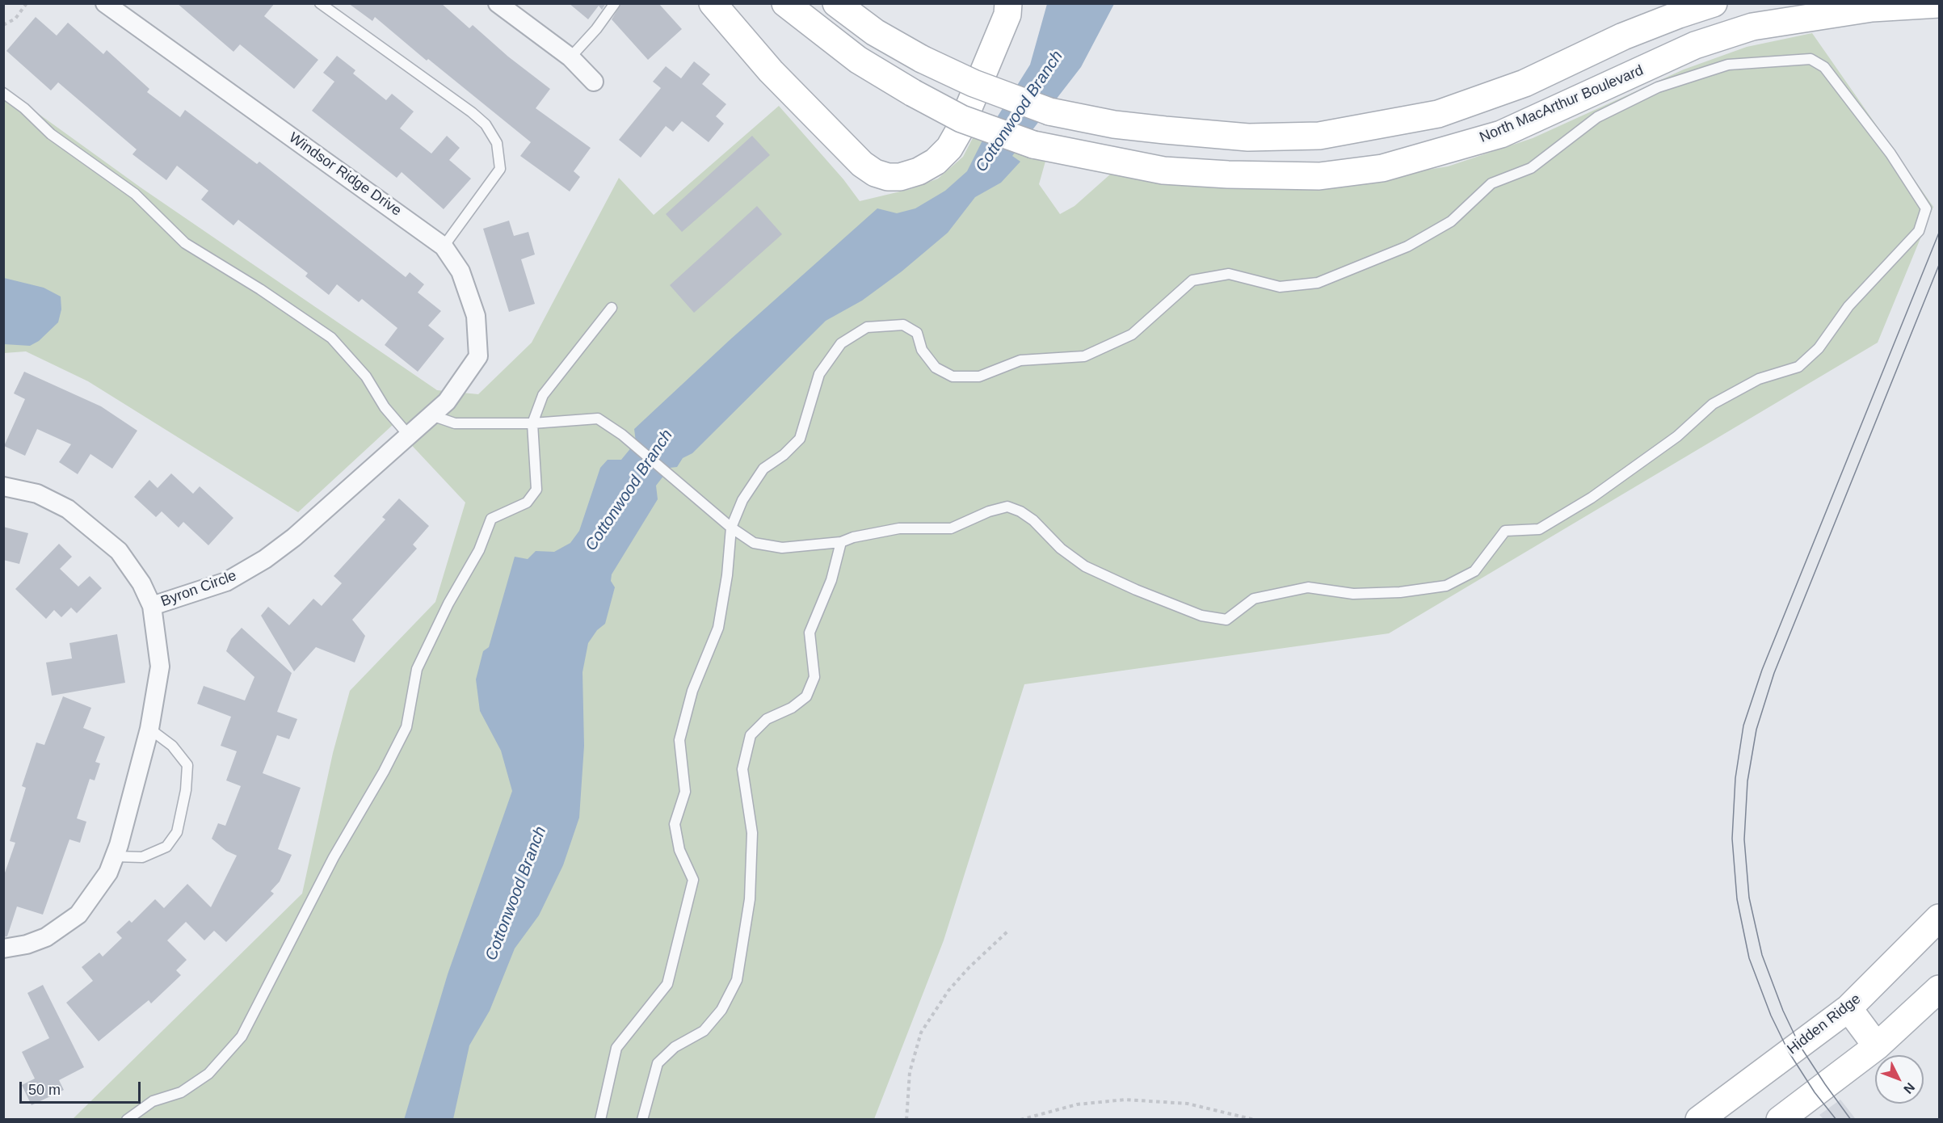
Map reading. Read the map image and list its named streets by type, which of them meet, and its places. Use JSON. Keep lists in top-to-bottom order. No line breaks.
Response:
{"streets":{"main road":["North MacArthur Boulevard","Hidden Ridge"],"street":["Windsor Ridge Drive","Byron Circle"]},"crossings":[["Windsor Ridge Drive","Byron Circle"]],"water":["Cottonwood Branch"],"scale_bar":"50 m","north":"bottom right"}
